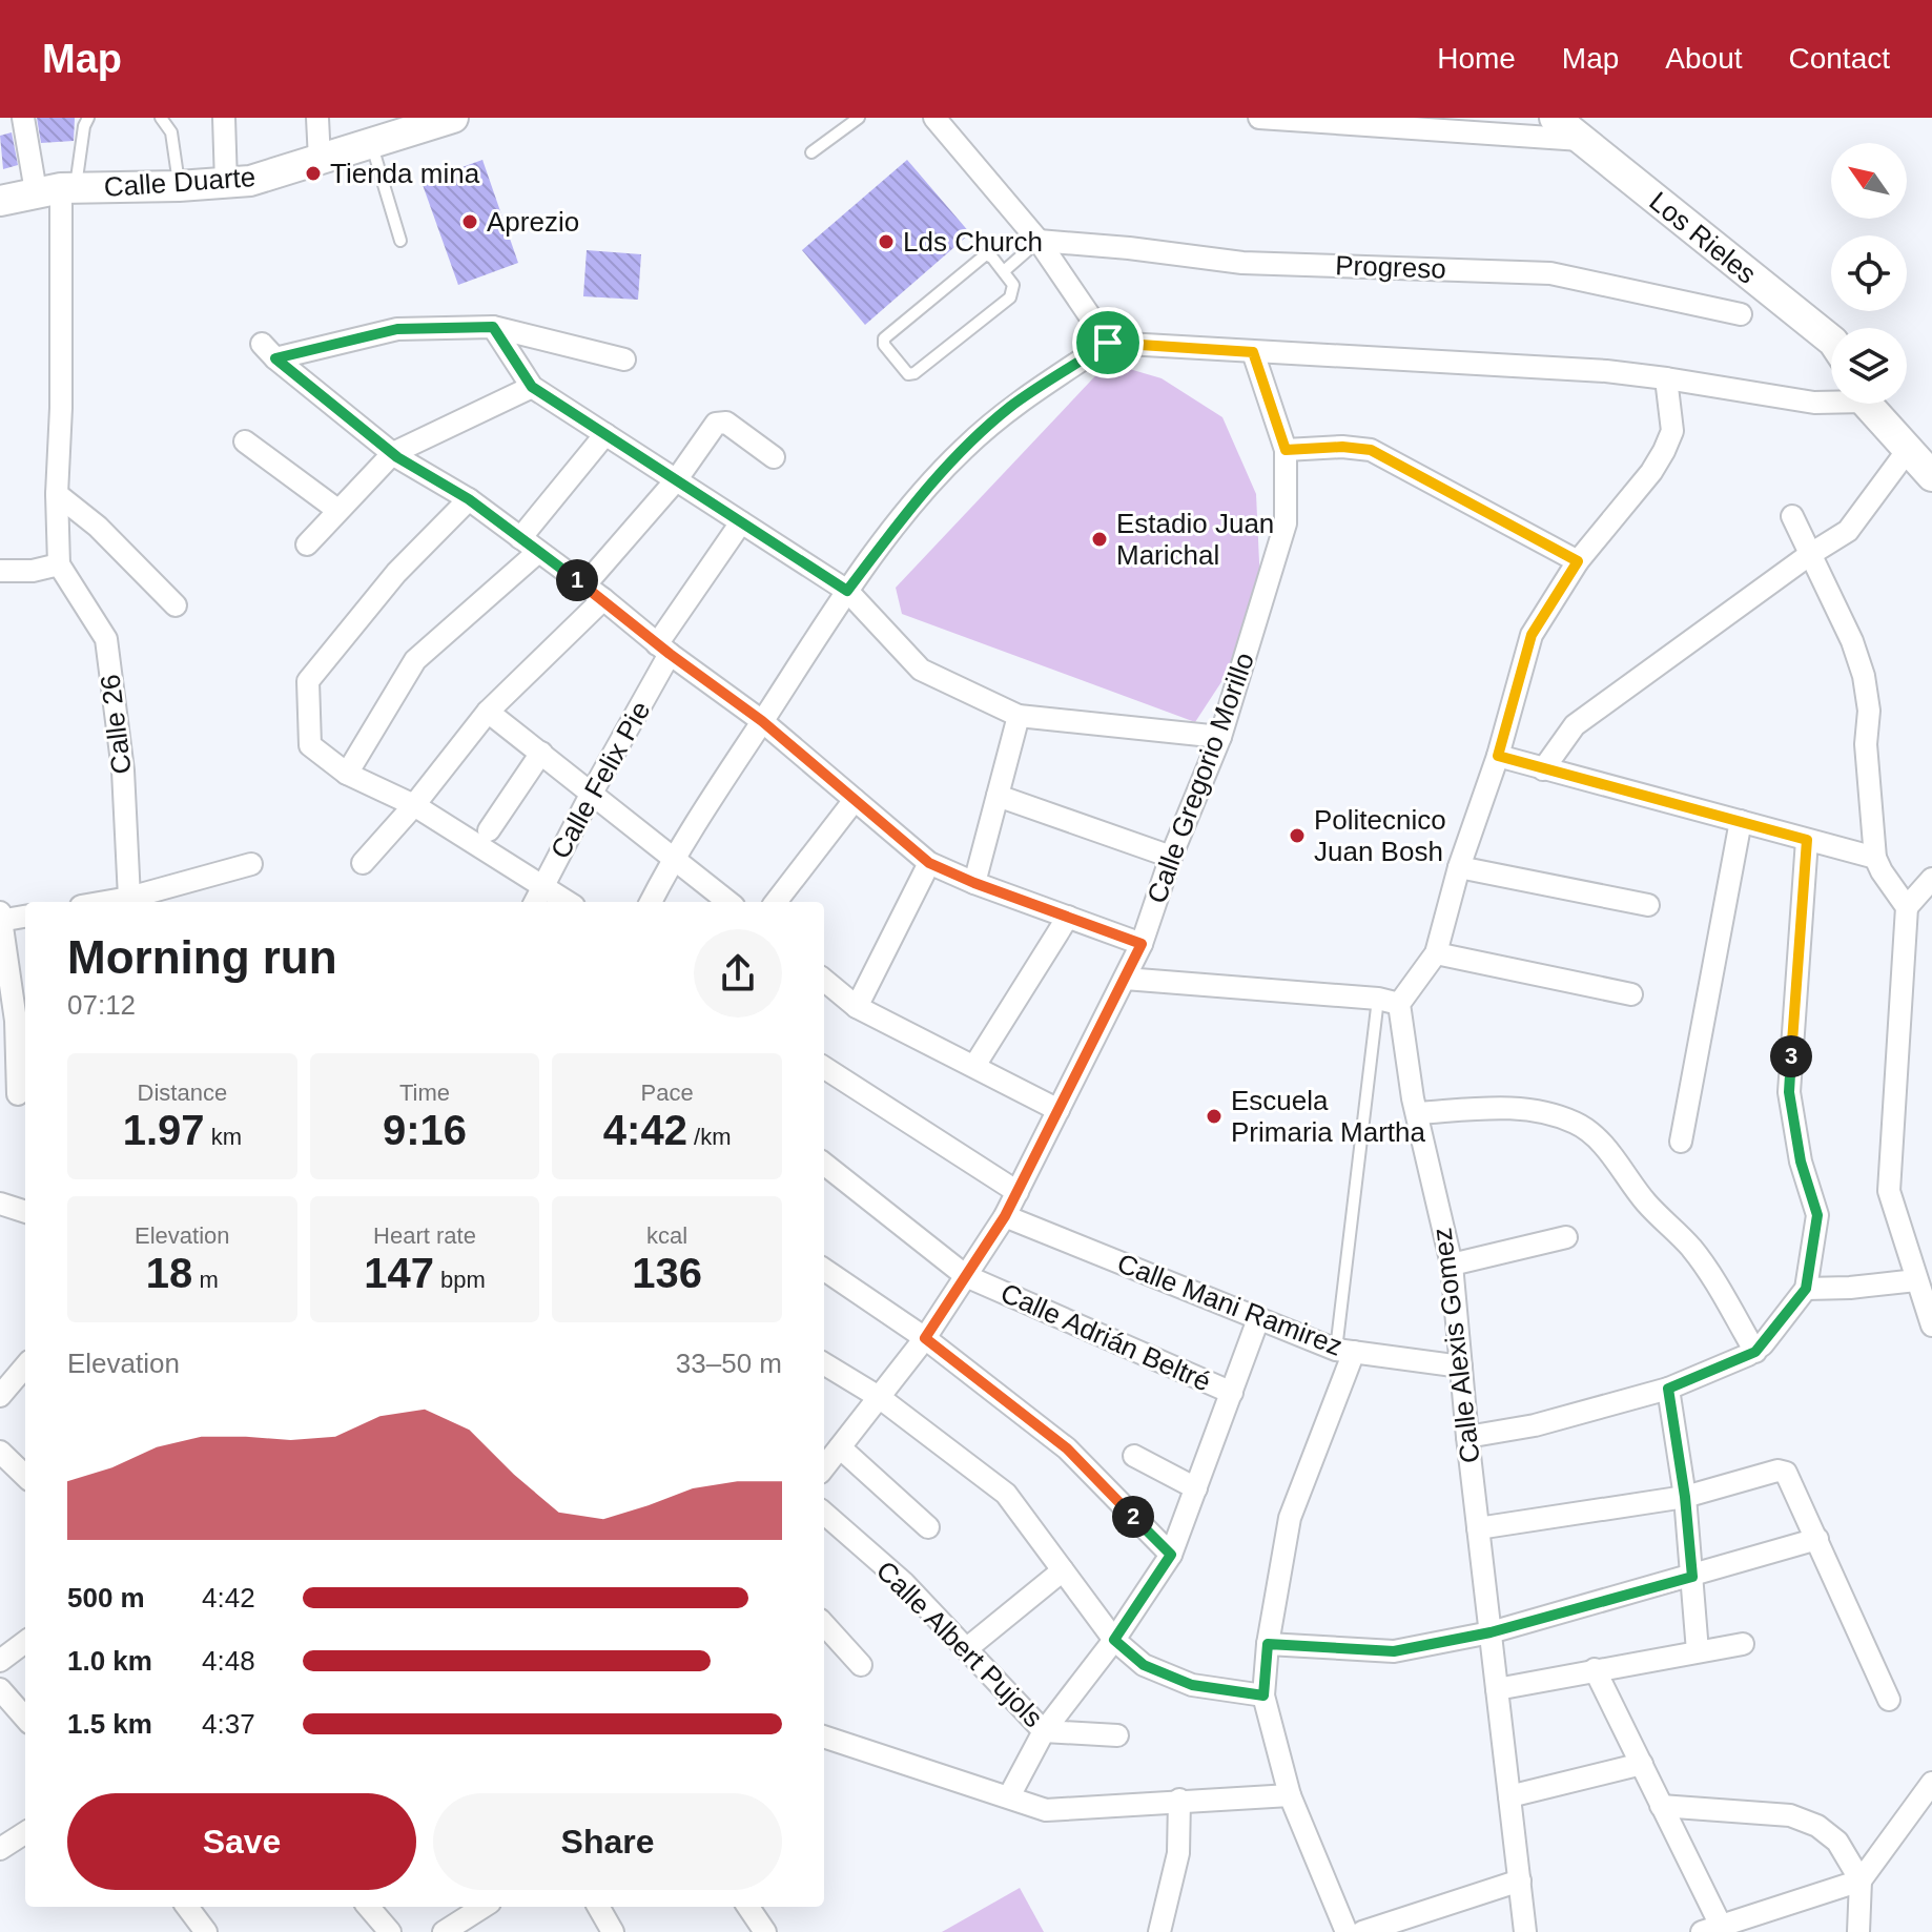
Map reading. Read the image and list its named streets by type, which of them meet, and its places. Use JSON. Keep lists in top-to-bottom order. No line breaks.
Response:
{"streets":{"street":["Calle Duarte","Los Rieles","Progreso","Calle 26","Calle Gregorio Morillo","Calle Felix Pie","Calle Mani Ramirez","Calle Adrián Beltré","Calle Alexis Gomez","Calle Albert Pujols"]},"crossings":[["Calle Gregorio Morillo","Calle Mani Ramirez"],["Calle Gregorio Morillo","Calle Adrián Beltré"],["Calle Mani Ramirez","Calle Alexis Gomez"]],"places":["Tienda mina","Aprezio","Lds Church","Estadio Juan Marichal","Politecnico Juan Bosh","Escuela Primaria Martha"],"north":"top left","page":{"header":"Map","nav":["Home","Map","About","Contact"],"pins":["1","3","2"],"heading":["Morning run","07:12"],"stats":[["Distance","1.97 km"],["Time","9:16"],["Pace","4:42 /km"],["Elevation","18 m"],["Heart rate","147 bpm"],["kcal","136"]],"chart":["Elevation","33–50 m"],"list":[{"name":"500 m","note":"4:42"},{"name":"1.0 km","note":"4:48"},{"name":"1.5 km","note":"4:37"}],"buttons":["Save","Share"]}}
